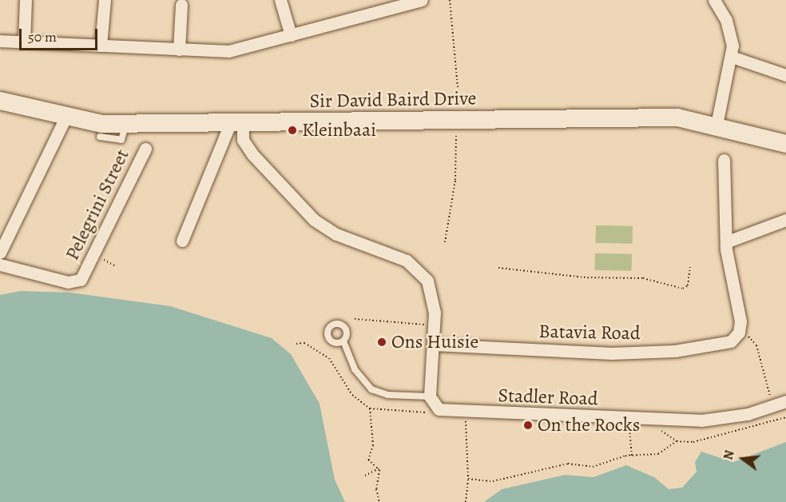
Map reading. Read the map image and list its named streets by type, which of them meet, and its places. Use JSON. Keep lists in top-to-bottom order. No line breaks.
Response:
{"streets":{"street":["Sir David Baird Drive","Pelegrini Street","Batavia Road","Stadler Road"]},"places":["Kleinbaai","Ons Huisie","On the Rocks"],"scale_bar":"50 m","north":"left"}
